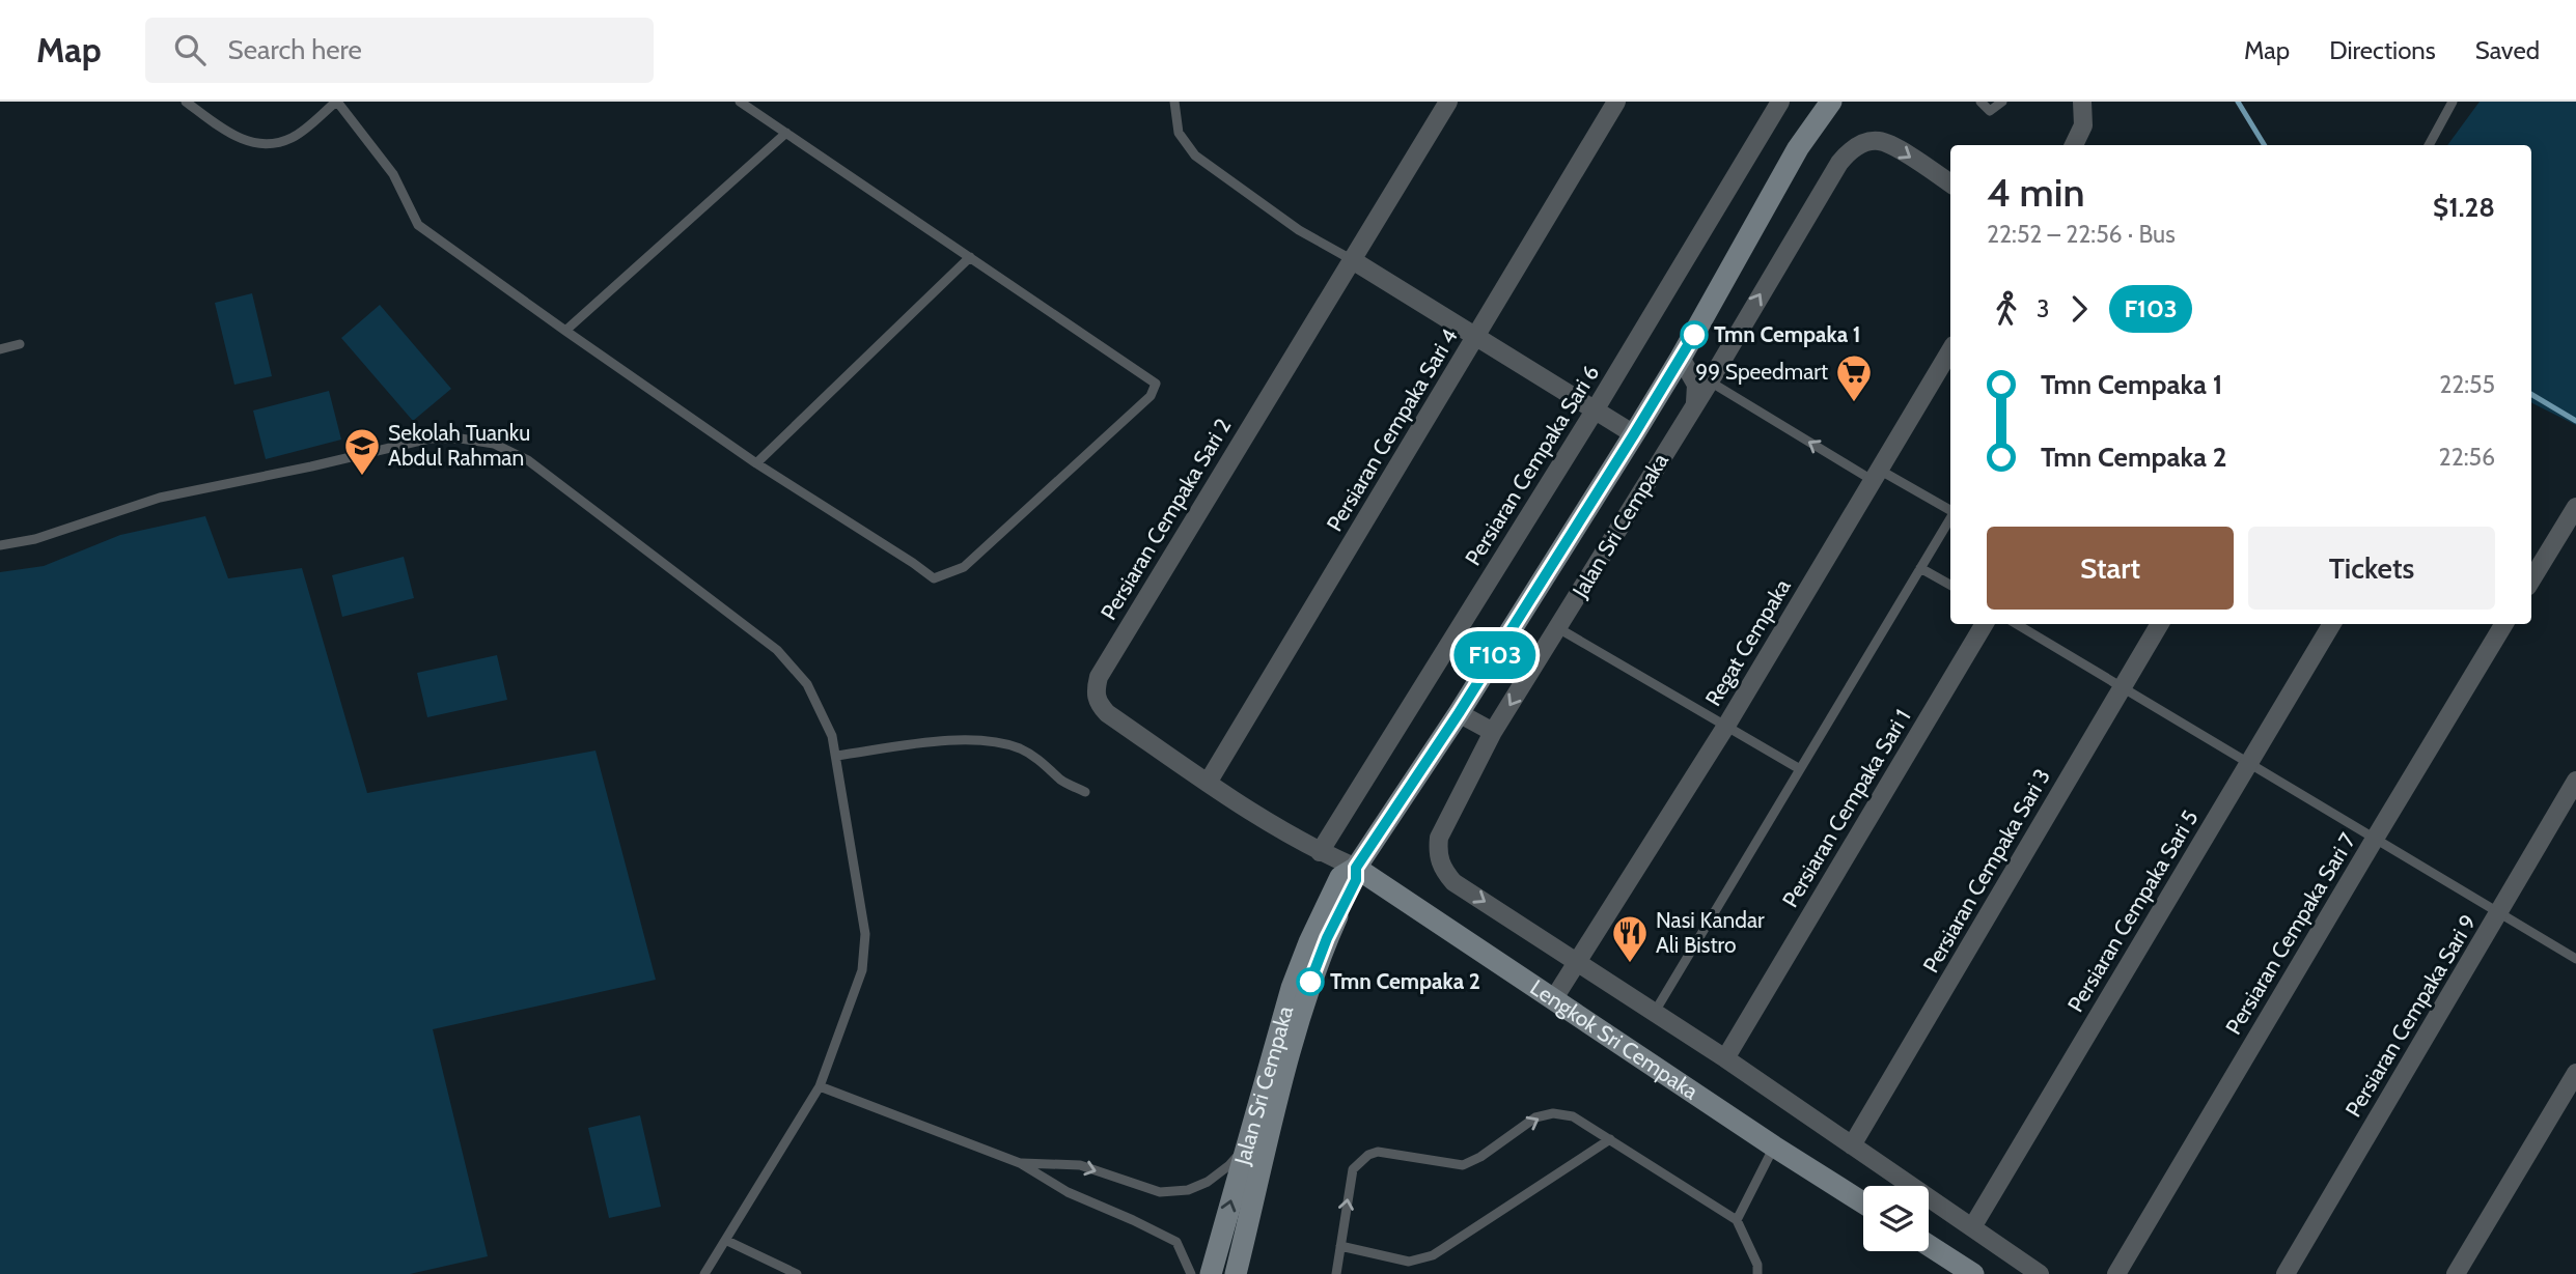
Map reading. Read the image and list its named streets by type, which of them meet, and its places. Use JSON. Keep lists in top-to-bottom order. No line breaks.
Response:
{"streets":{"street":["Persiaran Cempaka Sari 4","Persiaran Cempaka Sari 6","Persiaran Cempaka Sari 2","Jalan Sri Cempaka","Regat Cempaka","Persiaran Cempaka Sari 1","Persiaran Cempaka Sari 3","Persiaran Cempaka Sari 5","Persiaran Cempaka Sari 7","Persiaran Cempaka Sari 9","Lengkok Sri Cempaka"]},"crossings":[["Persiaran Cempaka Sari 4","Persiaran Cempaka Sari 2"],["Persiaran Cempaka Sari 6","Persiaran Cempaka Sari 2"],["Persiaran Cempaka Sari 2","Jalan Sri Cempaka"],["Persiaran Cempaka Sari 2","Lengkok Sri Cempaka"],["Jalan Sri Cempaka","Regat Cempaka"],["Jalan Sri Cempaka","Persiaran Cempaka Sari 1"],["Jalan Sri Cempaka","Persiaran Cempaka Sari 3"],["Jalan Sri Cempaka","Persiaran Cempaka Sari 5"],["Jalan Sri Cempaka","Lengkok Sri Cempaka"],["Regat Cempaka","Lengkok Sri Cempaka"]],"places":{"other":["Tmn Cempaka 1","Tmn Cempaka 2"],"supermarket":["99 Speedmart"],"school or university":["Sekolah Tuanku Abdul Rahman"],"restaurant":["Nasi Kandar Ali Bistro"]},"lines":["bus line F103"],"page":{"header":"Map","search":"Search here","nav":["Map","Directions","Saved"],"on_map":"F103","heading":["4 min","22:52 – 22:56 · Bus","$1.28"],"legs":["3","F103"],"list":[{"name":"Tmn Cempaka 1","value":"22:55"},{"name":"Tmn Cempaka 2","value":"22:56"}],"buttons":["Start","Tickets"]}}
